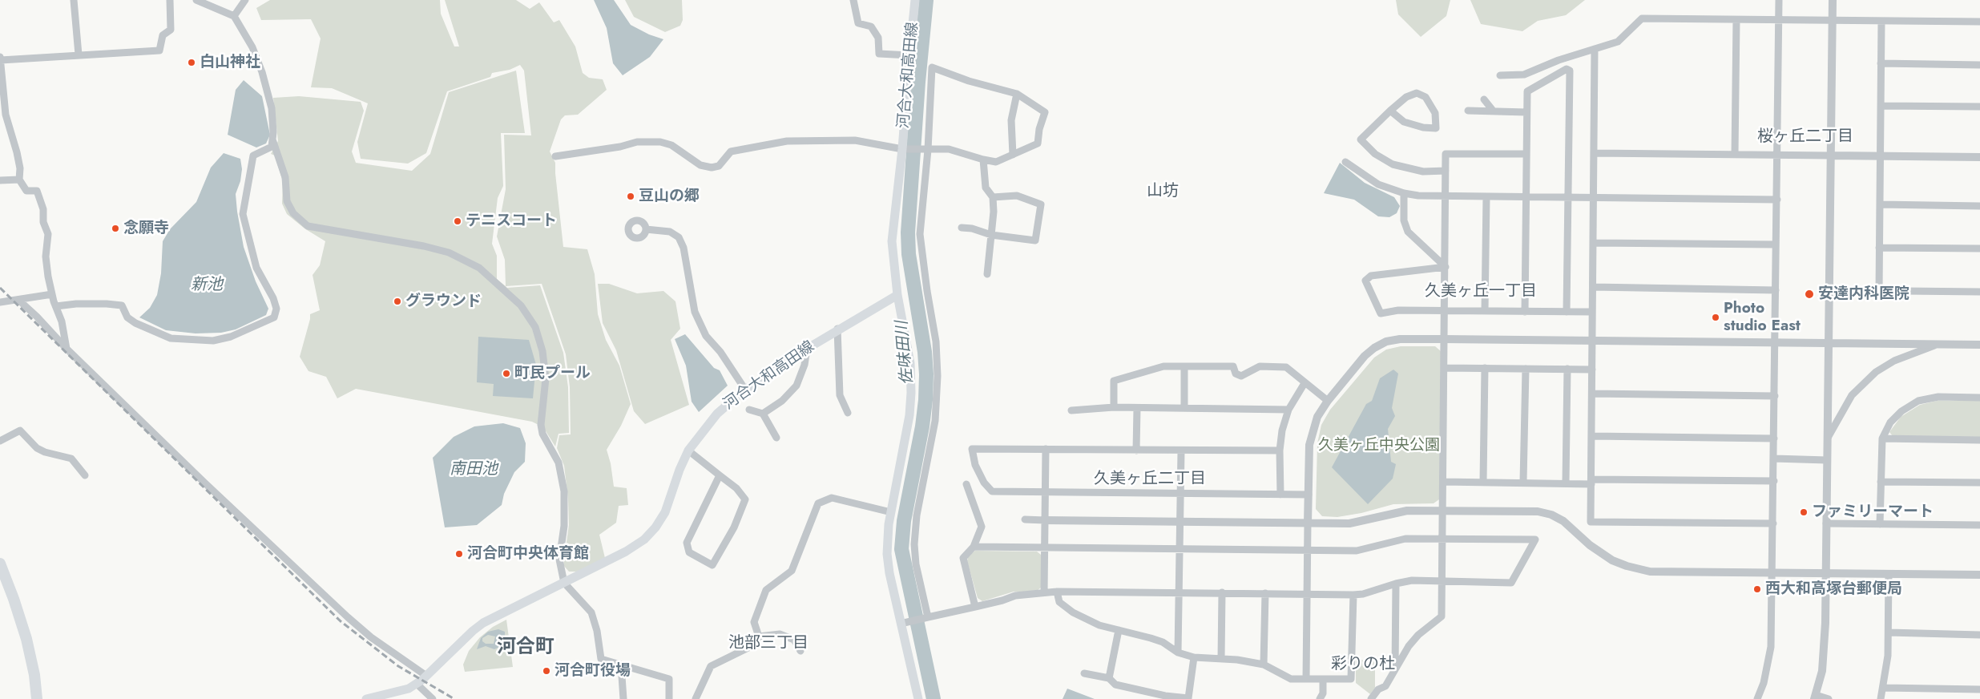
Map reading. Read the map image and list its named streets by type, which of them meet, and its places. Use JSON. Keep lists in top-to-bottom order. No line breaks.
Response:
{"streets":{"main road":["河合大和高田線"]},"districts":["桜ヶ丘二丁目","山坊","久美ヶ丘一丁目","久美ヶ丘二丁目","池部三丁目","河合町","彩りの杜"],"water":["新池","佐味田川","南田池"],"parks":["久美ヶ丘中央公園"],"places":["白山神社","豆山の郷","テニスコート","念願寺","安達内科医院","グラウンド","Photo studio East","町民プール","ファミリーマート","河合町中央体育館","西大和高塚台郵便局","河合町役場"]}
